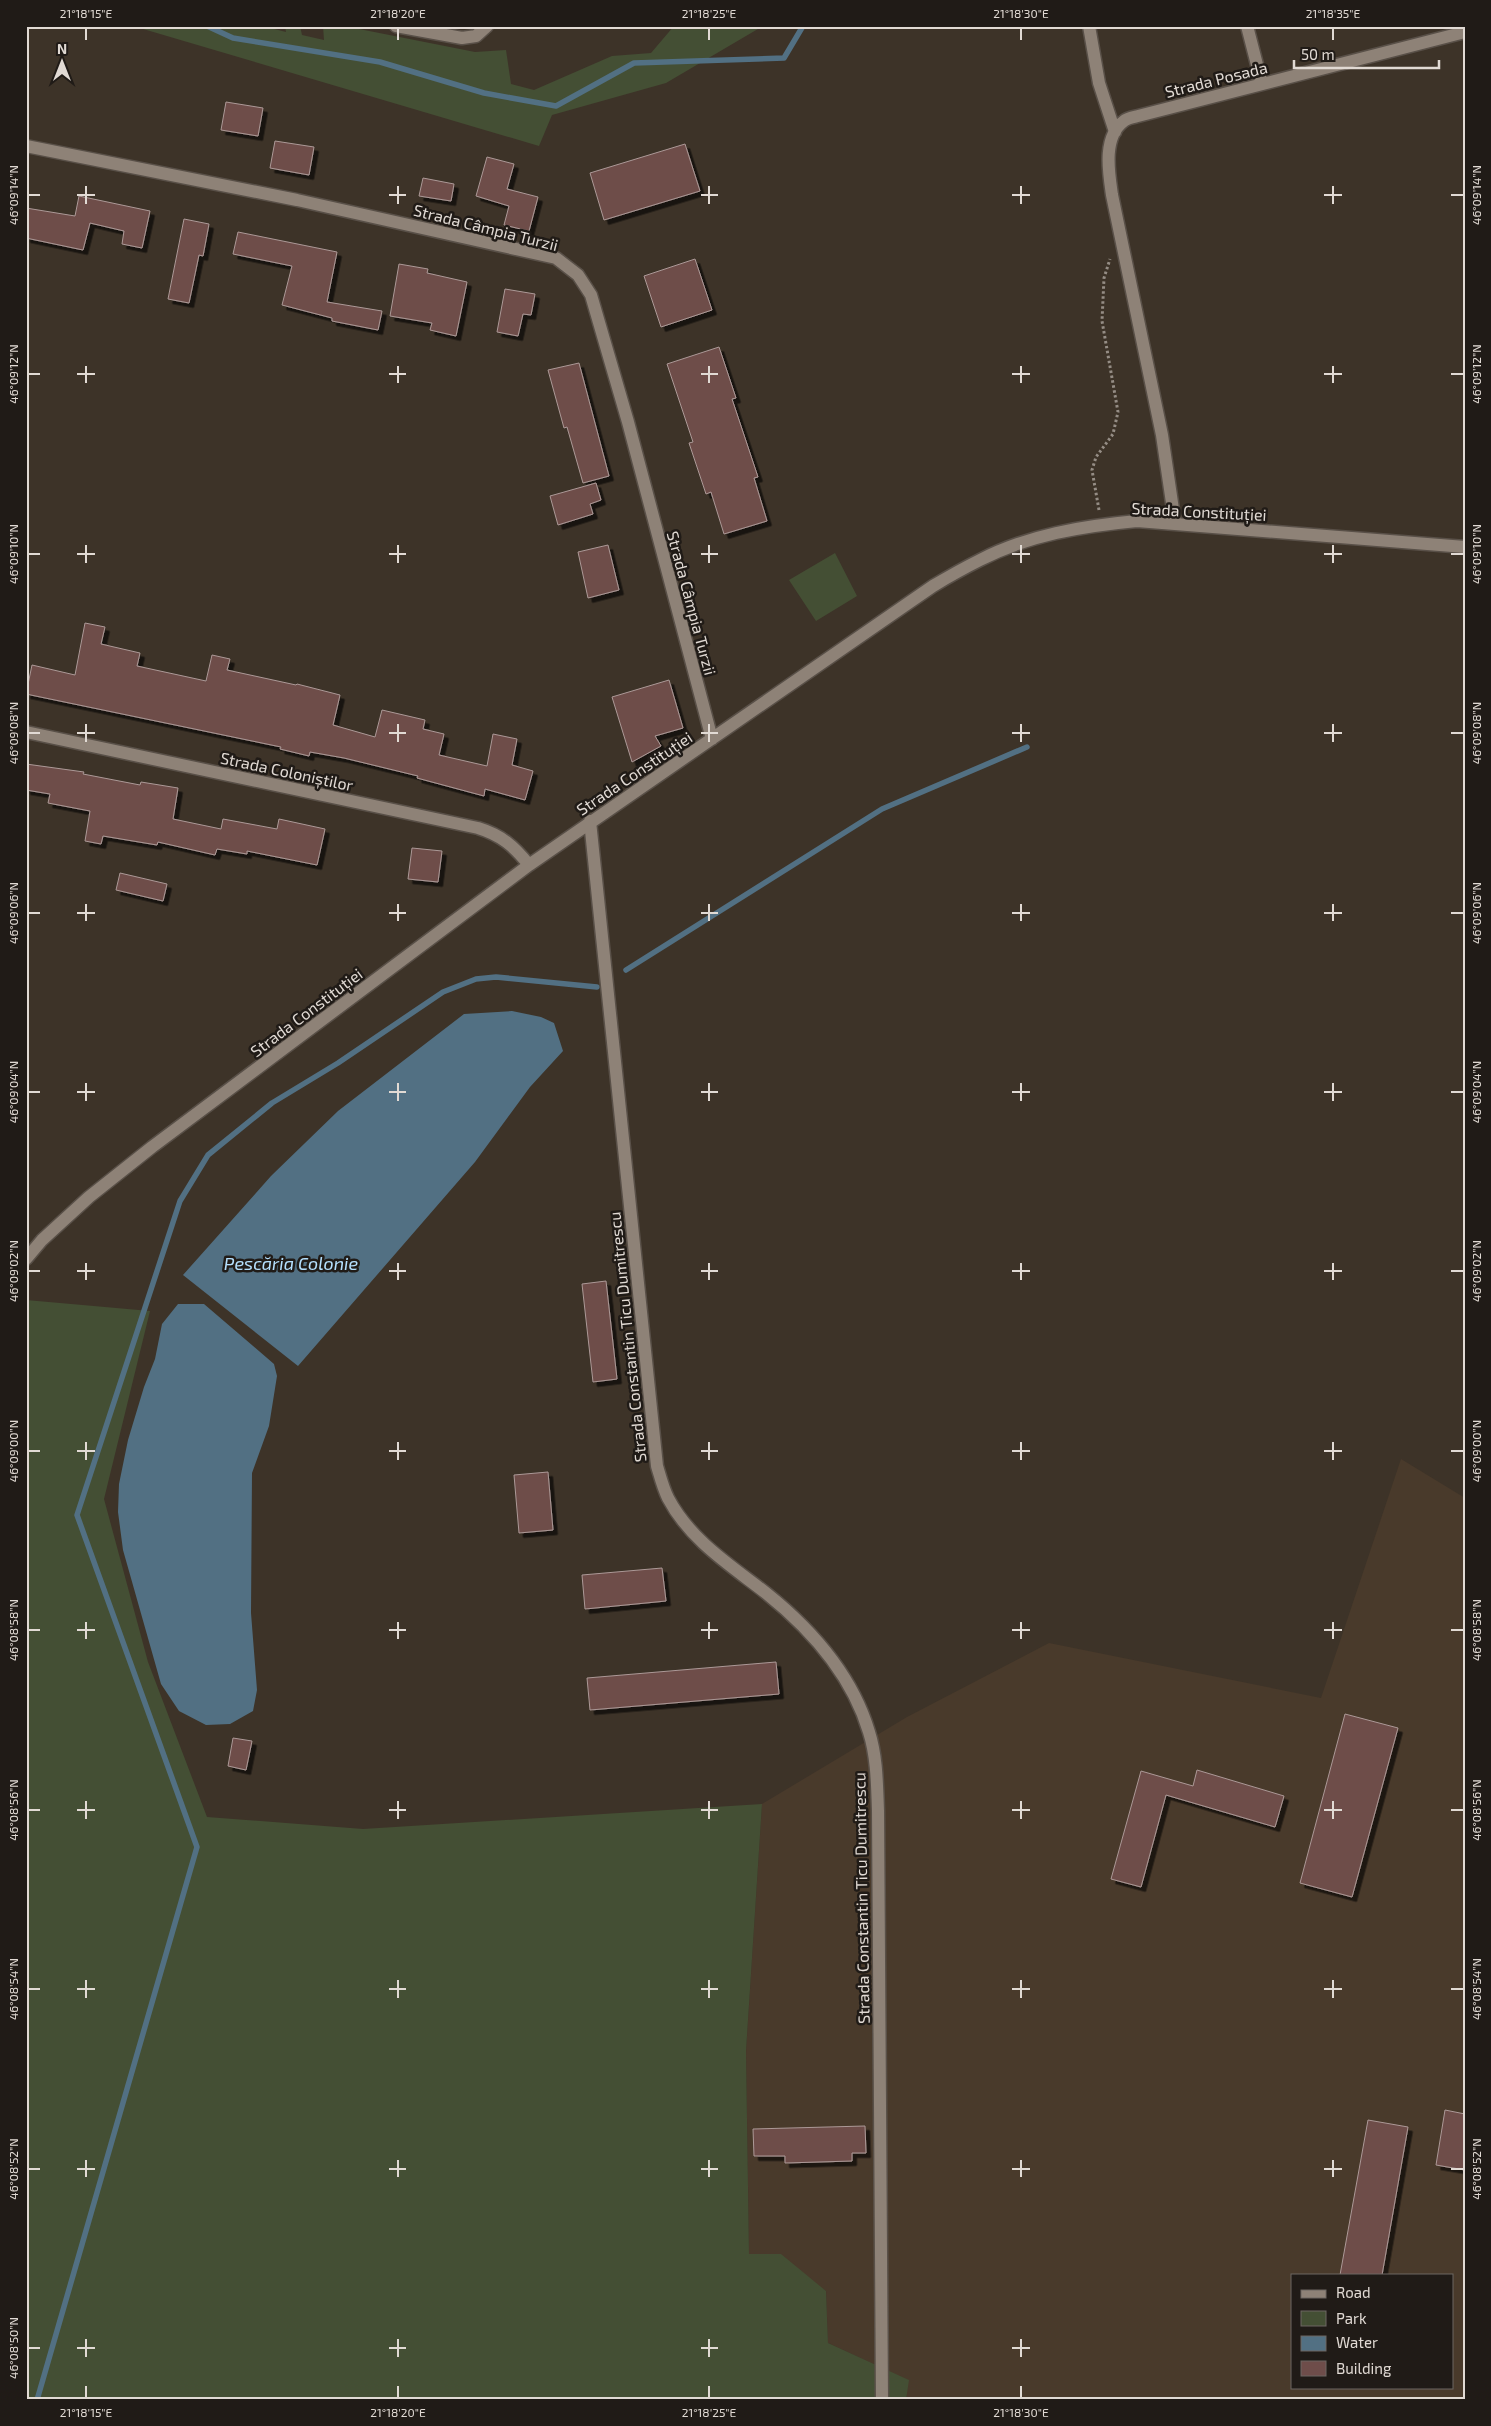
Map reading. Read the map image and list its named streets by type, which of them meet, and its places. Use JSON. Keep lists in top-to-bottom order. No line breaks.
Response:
{"streets":{"street":["Strada Posada","Strada Câmpia Turzii","Strada Constituției","Strada Coloniștilor","Strada Constantin Ticu Dumitrescu"]},"crossings":[["Strada Câmpia Turzii","Strada Constituției"],["Strada Constituției","Strada Coloniștilor"],["Strada Constituției","Strada Constantin Ticu Dumitrescu"]],"water":["Pescăria Colonie"],"legend":["Road","Park","Water","Building"],"scale_bar":"50 m","north":"top","coordinates":["21°18'15\"E","21°18'20\"E","21°18'25\"E","21°18'30\"E","21°18'35\"E","46°09'14\"N","46°09'12\"N","46°09'10\"N","46°09'08\"N","46°09'06\"N","46°09'04\"N","46°09'02\"N","46°09'00\"N","46°08'58\"N","46°08'56\"N","46°08'54\"N","46°08'52\"N","46°08'50\"N"]}
